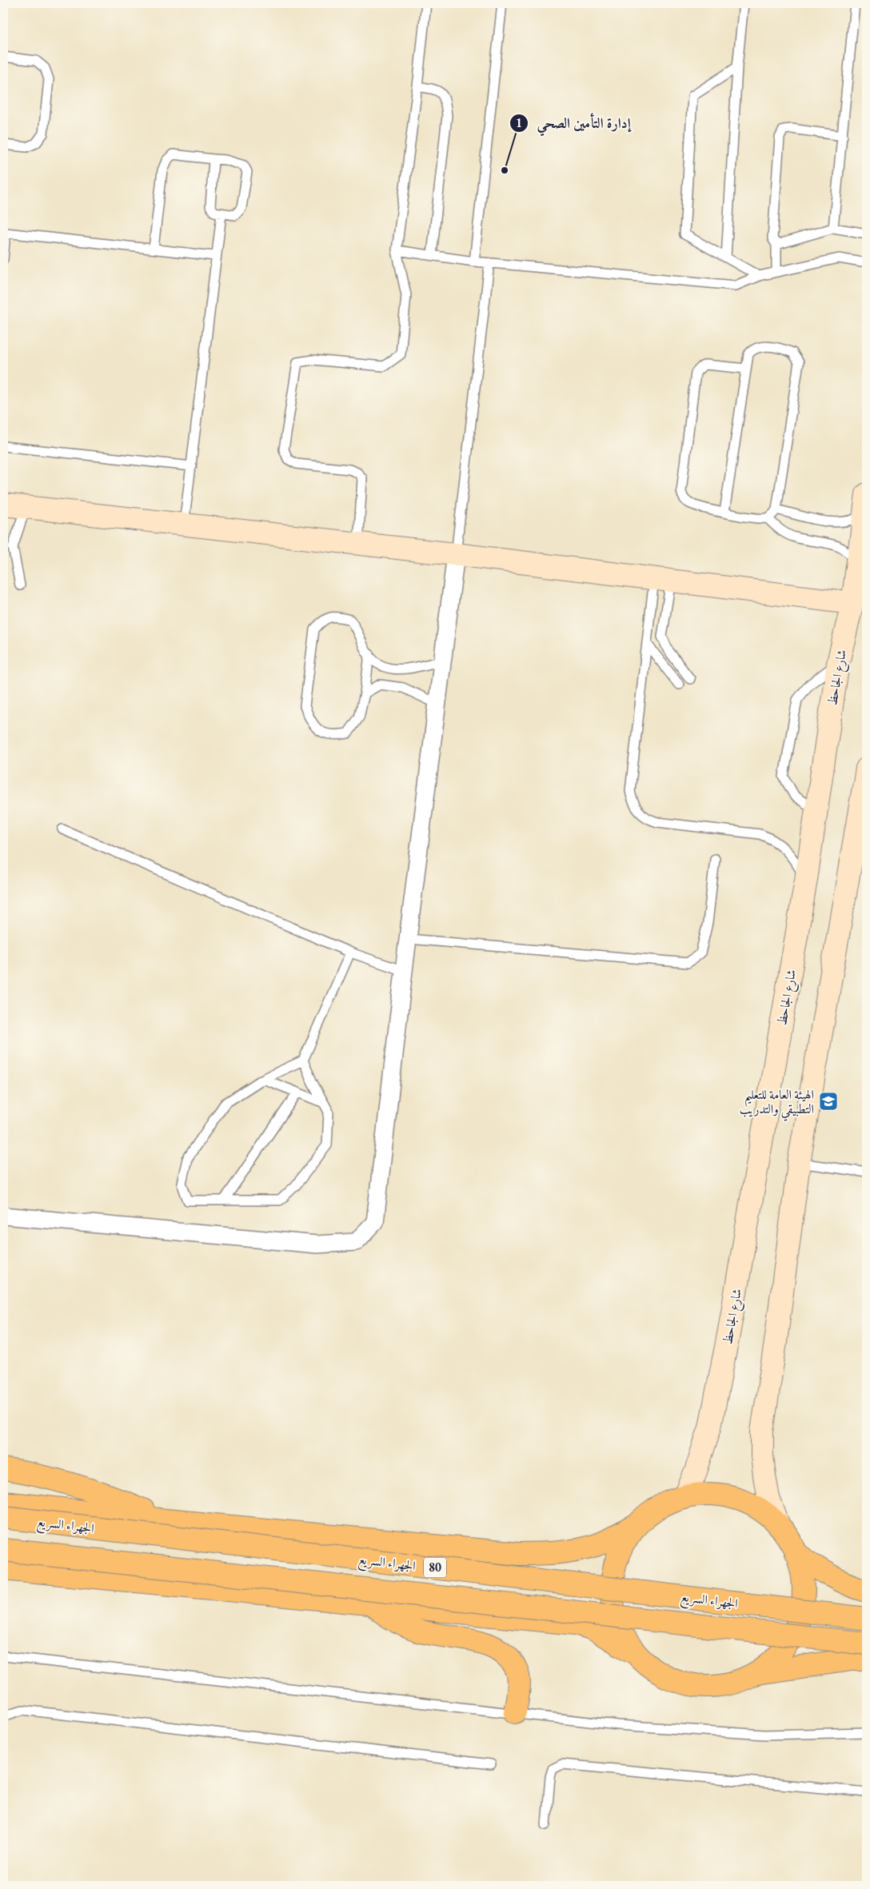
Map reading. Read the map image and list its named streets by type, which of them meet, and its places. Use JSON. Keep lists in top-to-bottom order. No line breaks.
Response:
{"streets":{"main road":["الجهراء السريع","80"],"street":["شارع الجاحظ"]},"places":{"other":["إدارة التأمين الصحي"],"school or university":["الهيئة العامة للتعليم التطبيقي والتدريب"]}}
